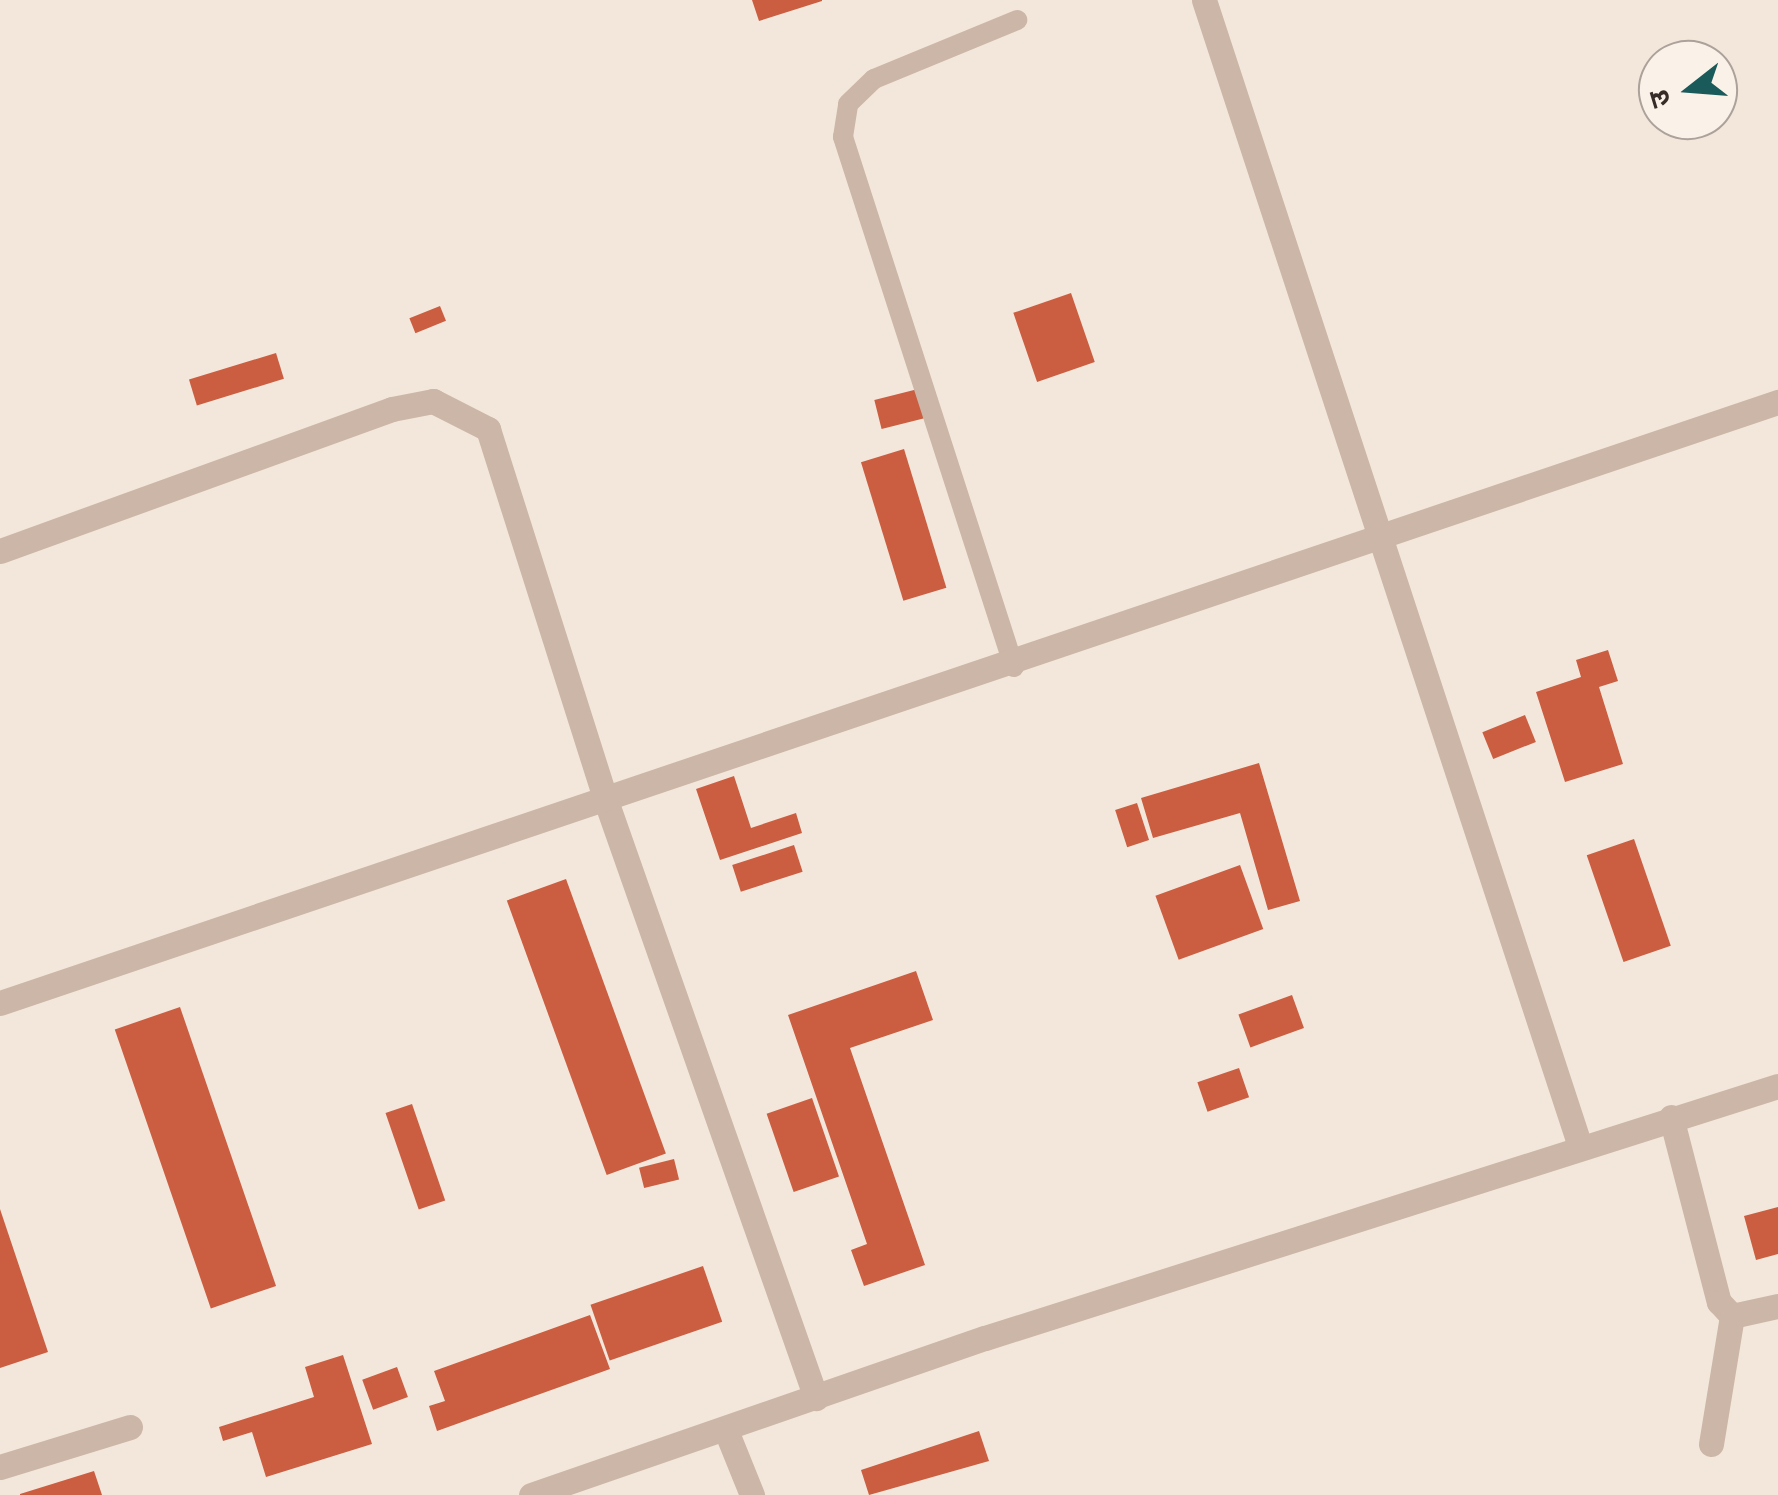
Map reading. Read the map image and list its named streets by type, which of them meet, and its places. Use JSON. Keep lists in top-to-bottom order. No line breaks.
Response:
{"north":"left"}
